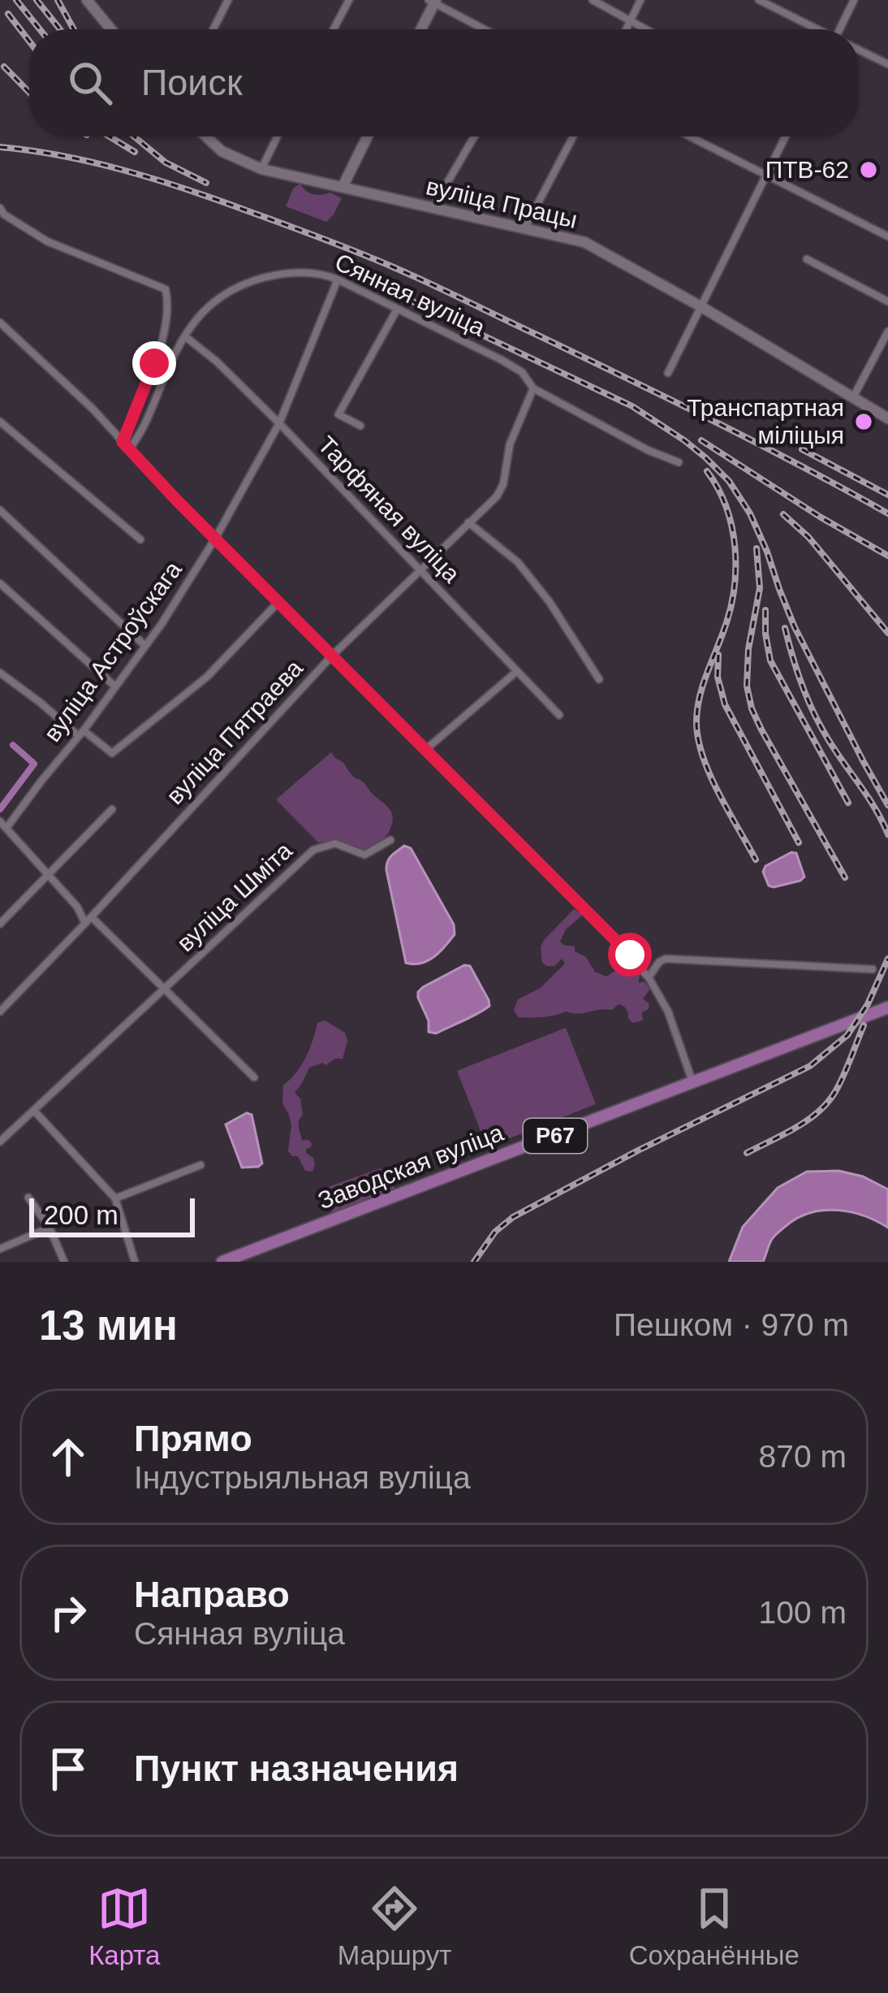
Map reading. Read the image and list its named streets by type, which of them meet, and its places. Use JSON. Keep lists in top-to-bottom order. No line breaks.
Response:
{"streets":{"main road":["вуліца Працы","Р67","Заводская вуліца"],"street":["Сянная вуліца","Тарфяная вуліца","вуліца Астроўскага","вуліца Пятраева","вуліца Шміта"]},"crossings":[["Сянная вуліца","Тарфяная вуліца"],["Сянная вуліца","вуліца Астроўскага"],["Сянная вуліца","вуліца Пятраева"],["Тарфяная вуліца","вуліца Астроўскага"],["Тарфяная вуліца","вуліца Пятраева"]],"places":["ПТВ-62","Транспартная міліцыя"],"scale_bar":"200 m","page":{"search":"Поиск","scale":"200 m","heading":["13 мин","Пешком · 970 m"],"list":[["Прямо","Індустрыяльная вуліца","870 m"],["Направо","Сянная вуліца","100 m"],"Пункт назначения"],"nav":["Карта","Маршрут","Сохранённые"]}}
